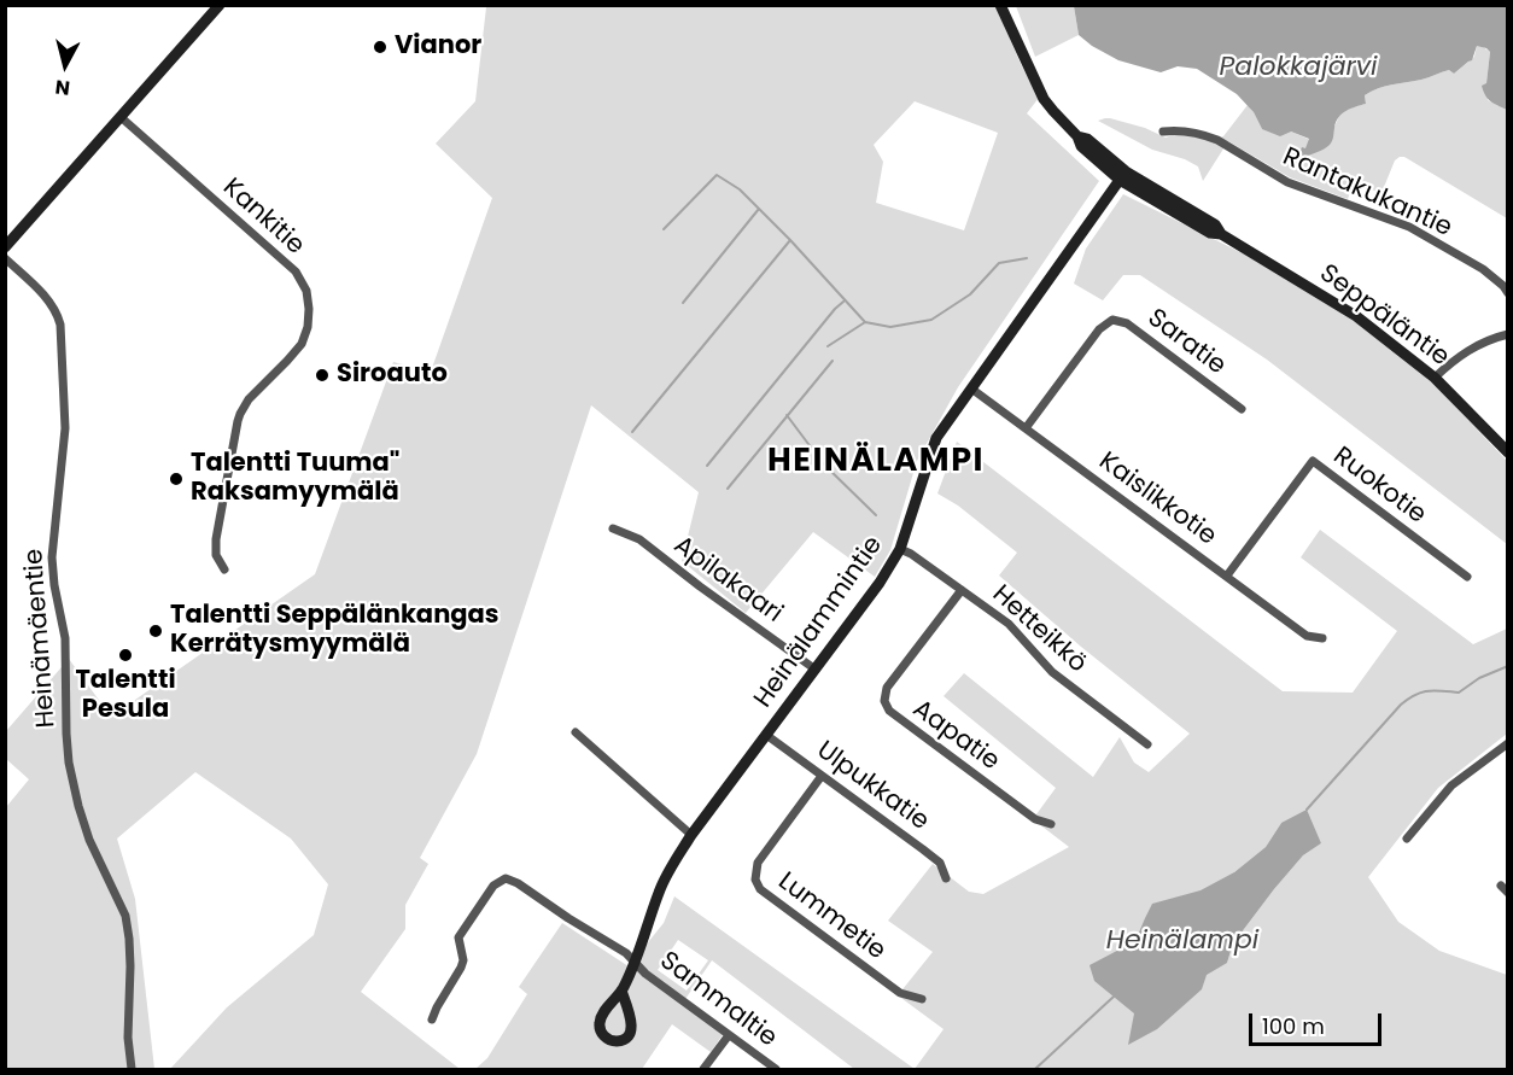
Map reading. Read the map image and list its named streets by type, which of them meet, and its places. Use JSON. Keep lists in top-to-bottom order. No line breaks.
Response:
{"streets":{"street":["Rantakukantie","Kankitie","Seppäläntie","Saratie","Ruokotie","Kaislikkotie","Apilakaari","Heinälammintie","Hetteikkö","Heinämäentie","Aapatie","Ulpukkatie","Lummetie","Sammaltie"]},"crossings":[["Seppäläntie","Heinälammintie"],["Saratie","Kaislikkotie"],["Ruokotie","Kaislikkotie"],["Kaislikkotie","Heinälammintie"],["Apilakaari","Heinälammintie"],["Heinälammintie","Hetteikkö"],["Heinälammintie","Ulpukkatie"],["Heinälammintie","Sammaltie"],["Hetteikkö","Aapatie"],["Ulpukkatie","Lummetie"]],"districts":["HEINÄLAMPI"],"water":["Palokkajärvi","Heinälampi"],"places":["Vianor","Siroauto","Talentti Tuuma\" Raksamyymälä","Talentti Seppälänkangas Kerrätysmyymälä","Talentti Pesula"],"scale_bar":"100 m","north":"bottom"}
